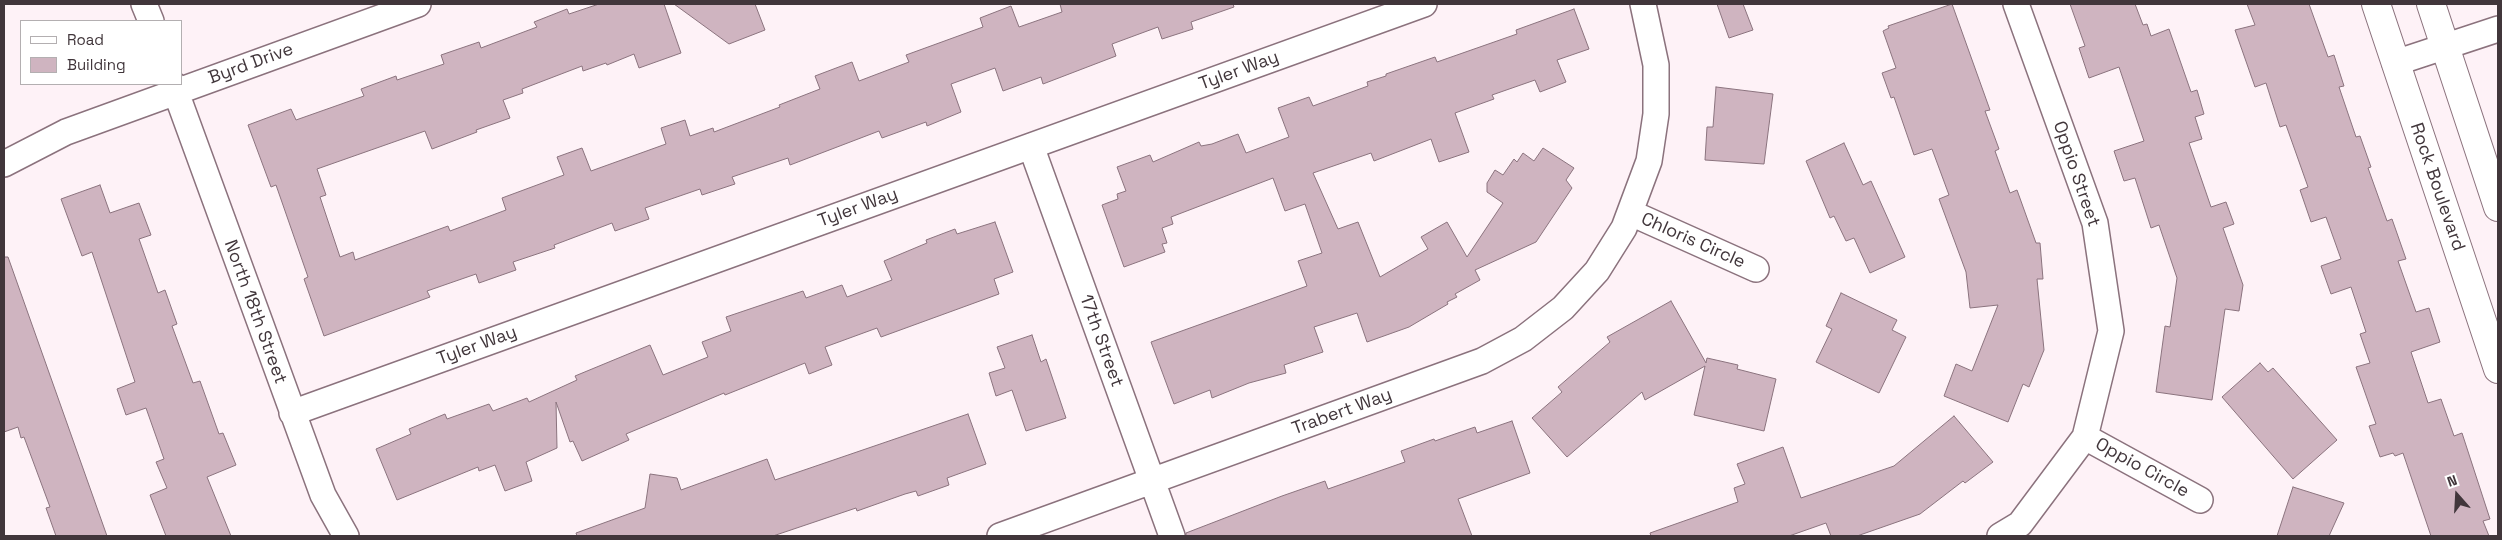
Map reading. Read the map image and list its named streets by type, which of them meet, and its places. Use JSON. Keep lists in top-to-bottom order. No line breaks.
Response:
{"streets":{"main road":["Rock Boulevard"],"street":["Byrd Drive","Tyler Way","Oppio Street","Chloris Circle","North 18th Street","17th Street","Trabert Way","Oppio Circle"]},"crossings":[["Byrd Drive","North 18th Street"],["Tyler Way","North 18th Street"],["Tyler Way","17th Street"],["Oppio Street","Oppio Circle"],["Chloris Circle","Trabert Way"],["17th Street","Trabert Way"]],"legend":["Road","Building"],"north":"top"}
